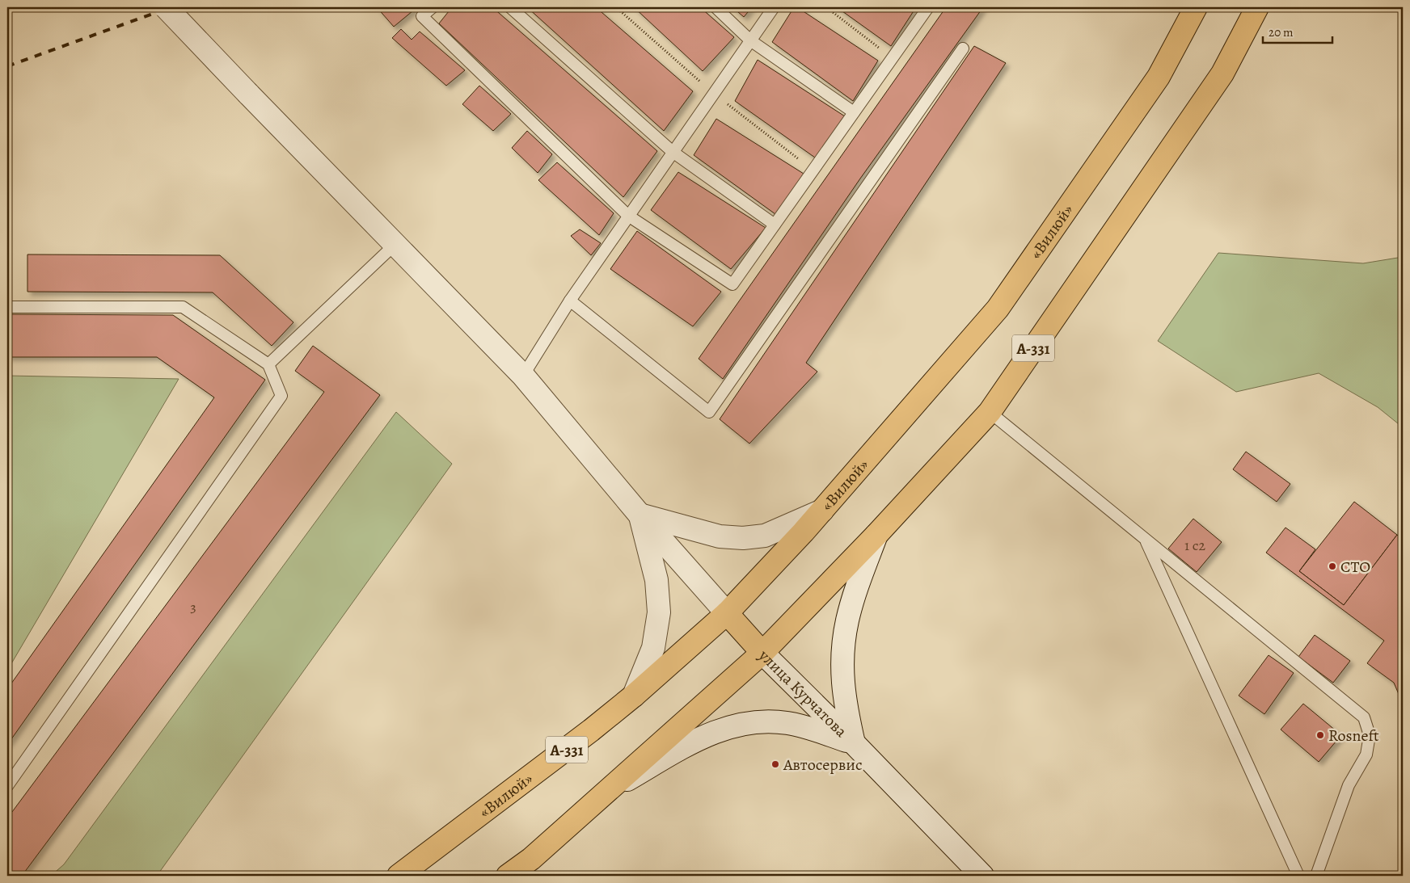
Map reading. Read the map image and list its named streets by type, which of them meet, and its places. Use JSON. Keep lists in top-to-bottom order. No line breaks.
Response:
{"streets":{"highway":["«Вилюй»","А-331","улица Курчатова"]},"crossings":[["«Вилюй»","улица Курчатова"],["А-331","улица Курчатова"]],"places":["СТО","Rosneft","Автосервис"],"house_numbers":["1 с2","3"],"scale_bar":"20 m"}
